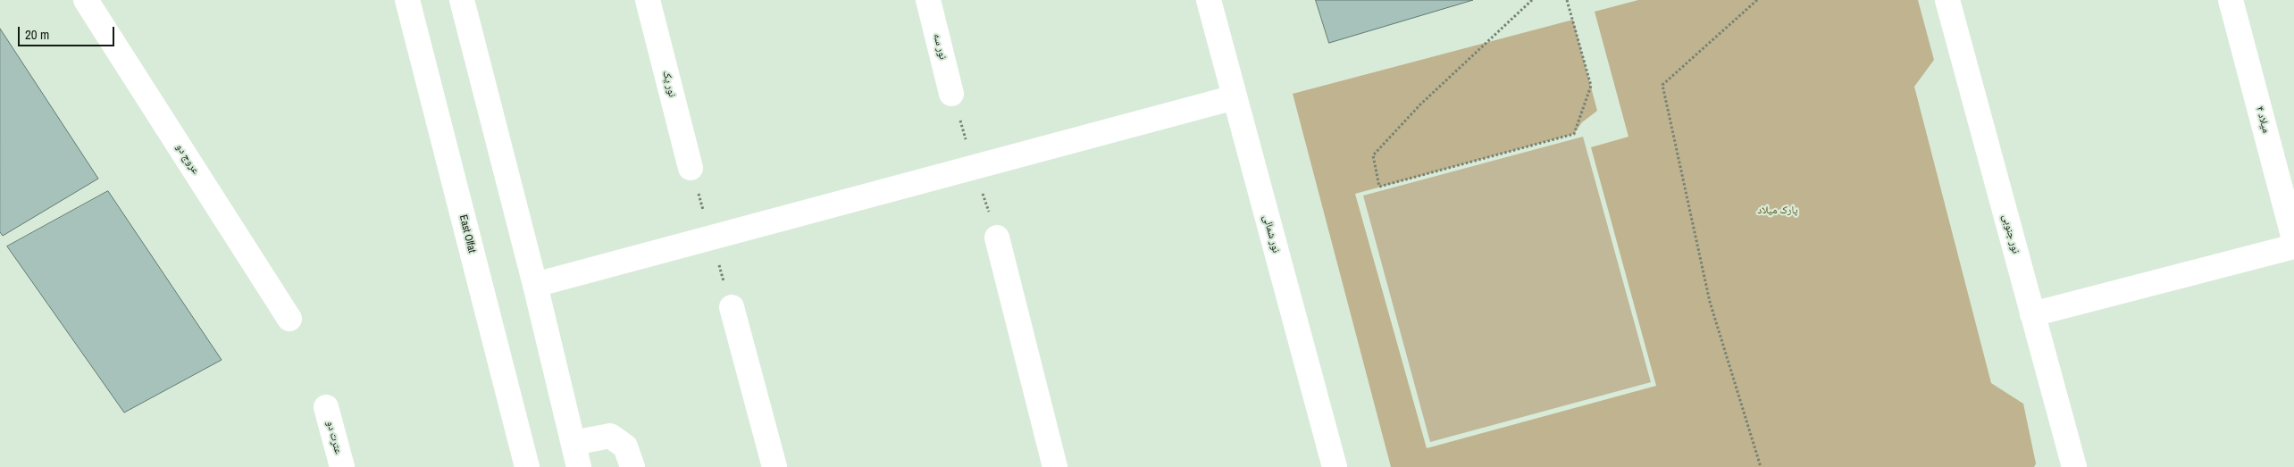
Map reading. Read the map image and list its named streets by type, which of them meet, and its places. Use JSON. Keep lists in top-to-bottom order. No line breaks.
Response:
{"streets":{"street":["نور سه","نور یک","میلاد ۴","عروج دو","East Olfat","نور شمالی","نور جنوبی","عترت دو"]},"parks":["پارک میلاد"],"scale_bar":"20 m"}
